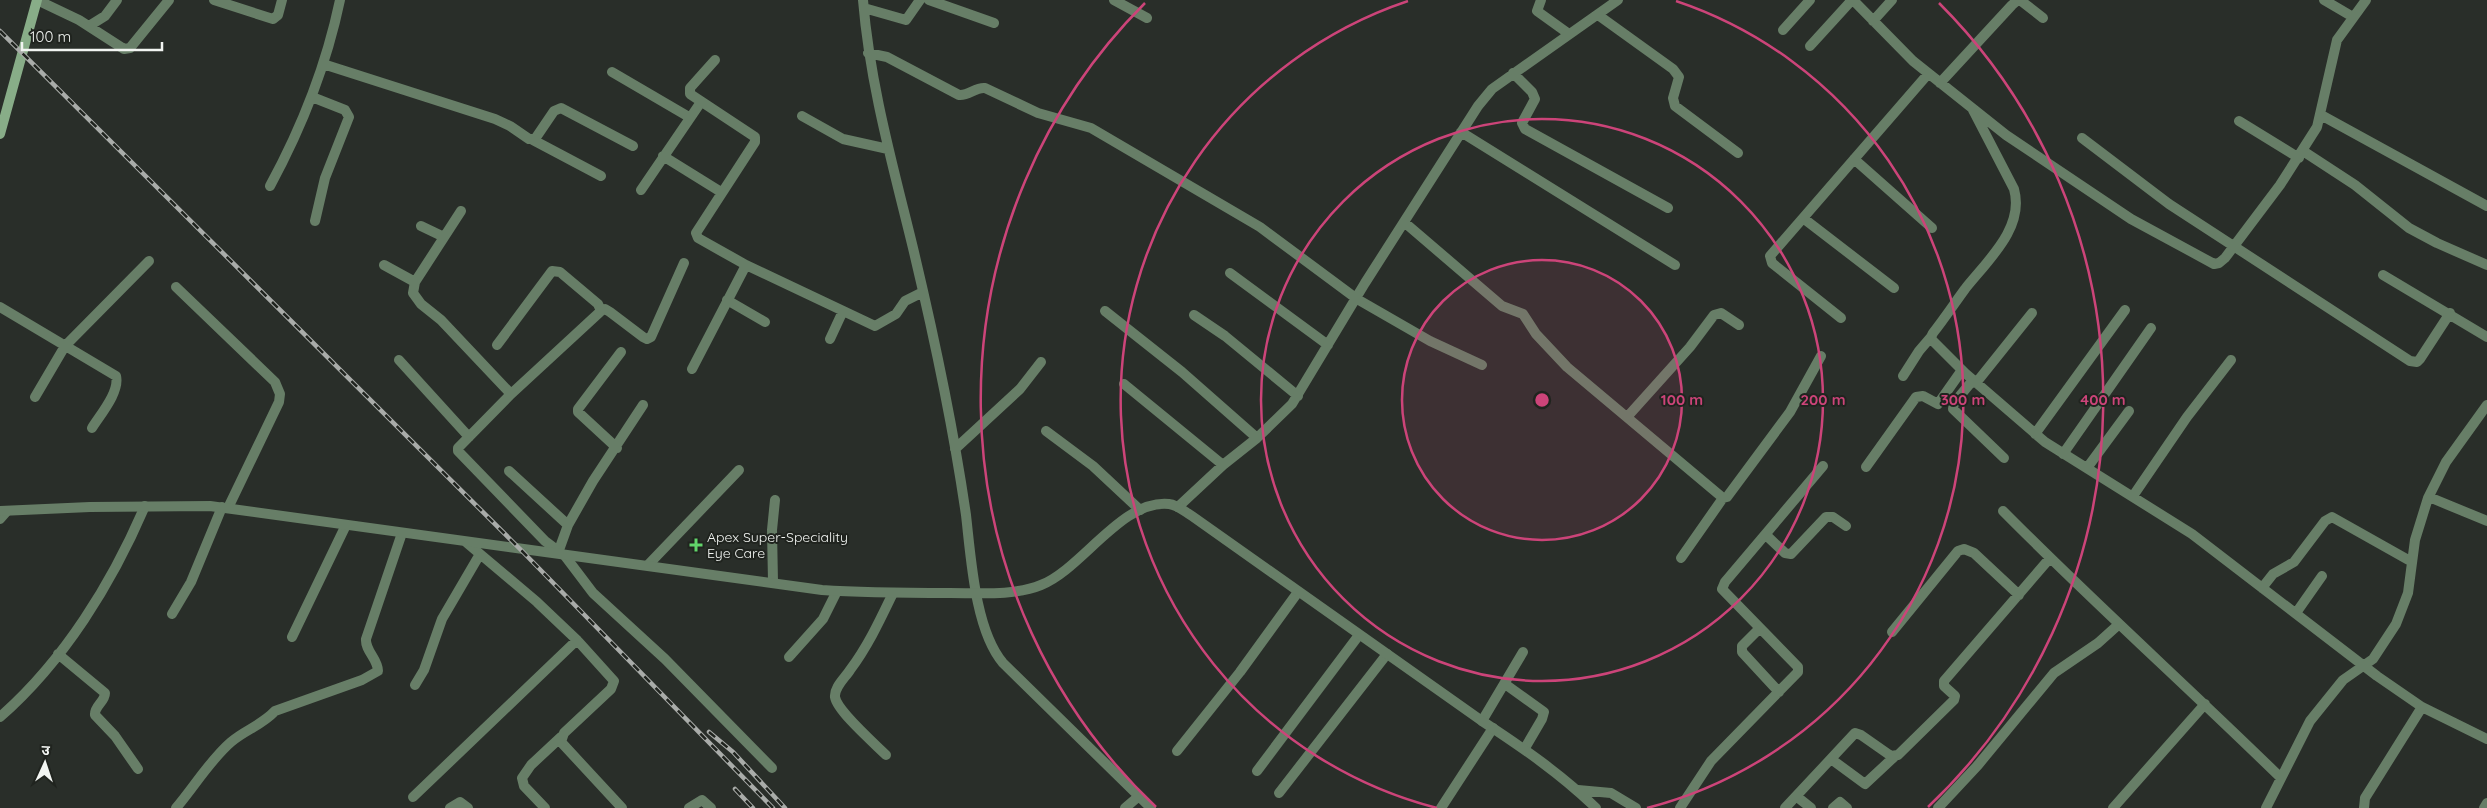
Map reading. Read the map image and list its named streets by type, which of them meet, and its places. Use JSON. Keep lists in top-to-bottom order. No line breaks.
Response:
{"places":{"health":["Apex Super-Speciality Eye Care"]},"scale_bar":"100 m","north":"top","rings":["100 m","200 m","300 m","400 m"]}
